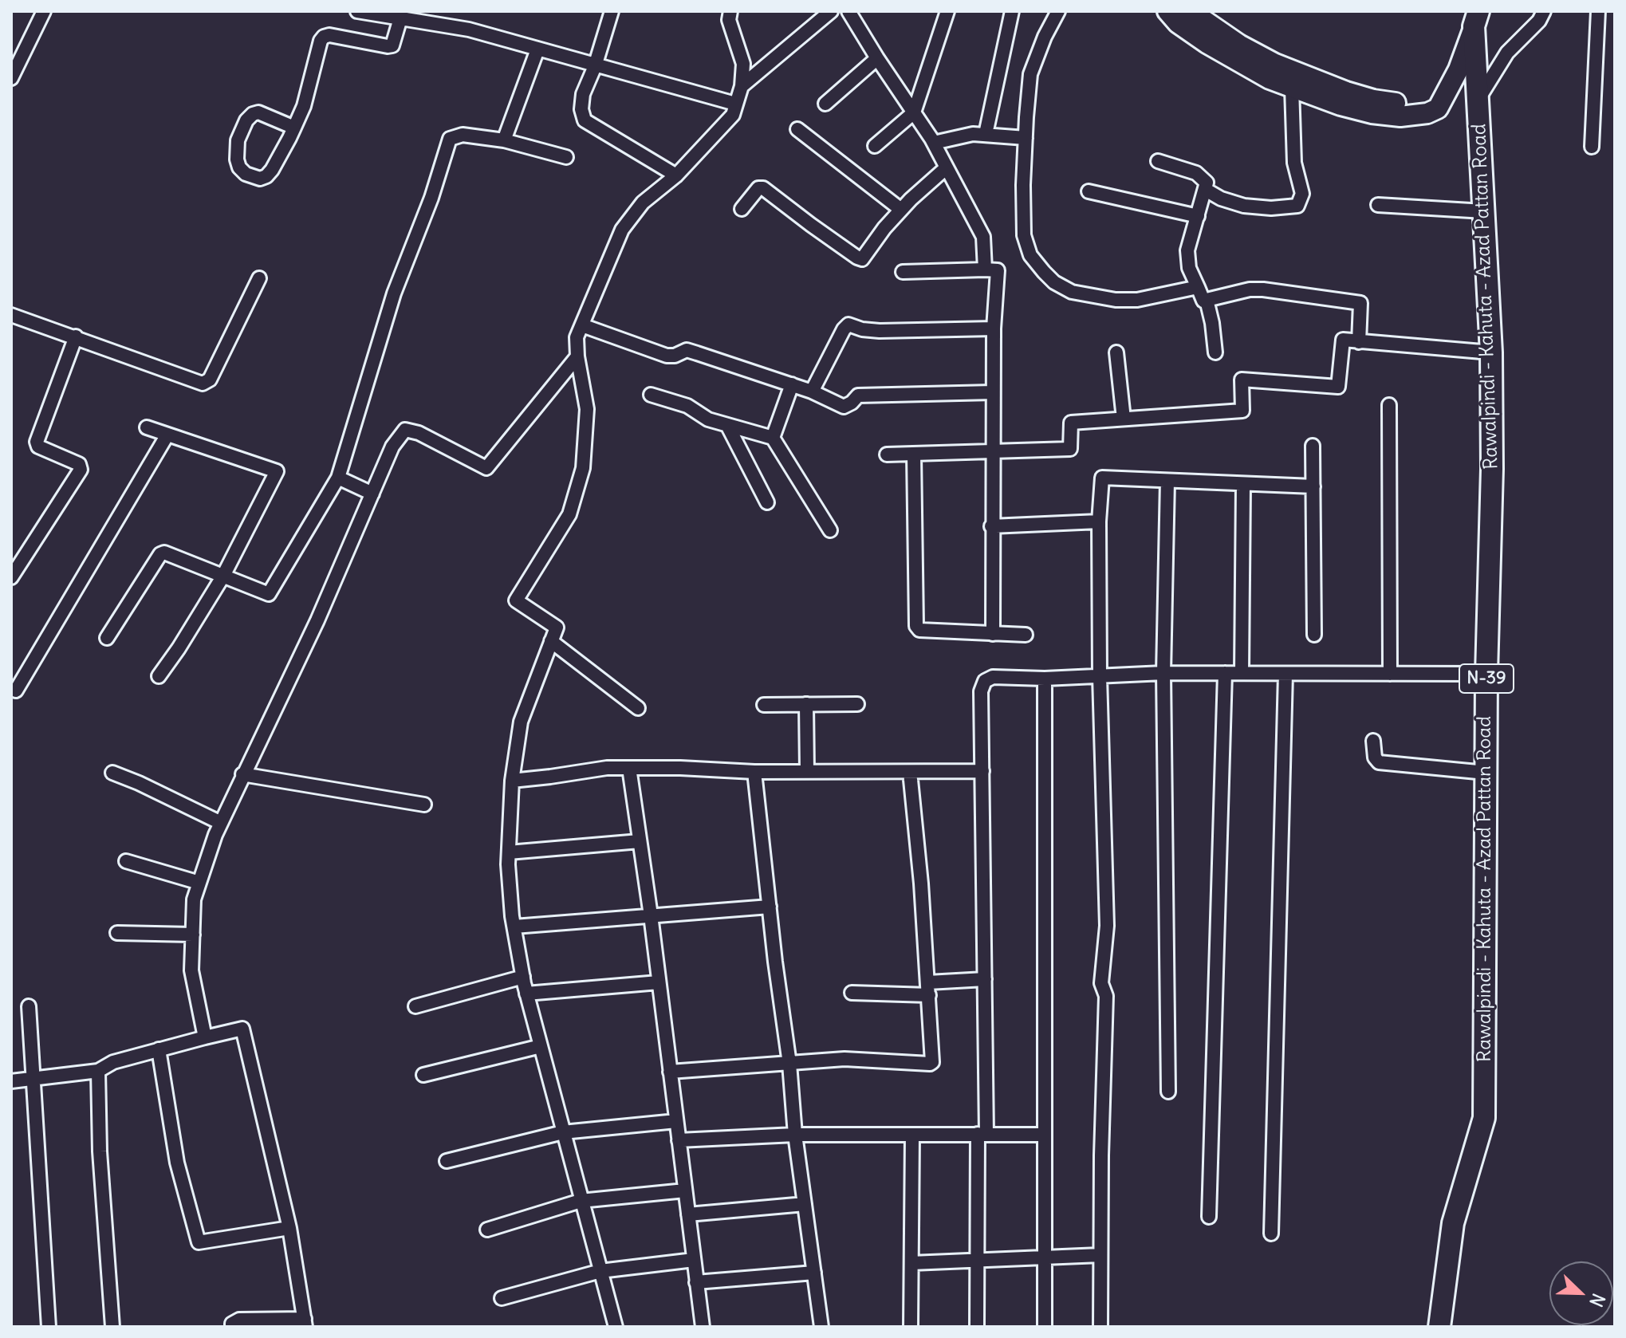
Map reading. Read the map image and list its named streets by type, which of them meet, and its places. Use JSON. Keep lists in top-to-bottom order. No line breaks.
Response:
{"streets":{"highway":["Rawalpindi - Kahuta - Azad Pattan Road","N-39"]},"north":"bottom right"}
